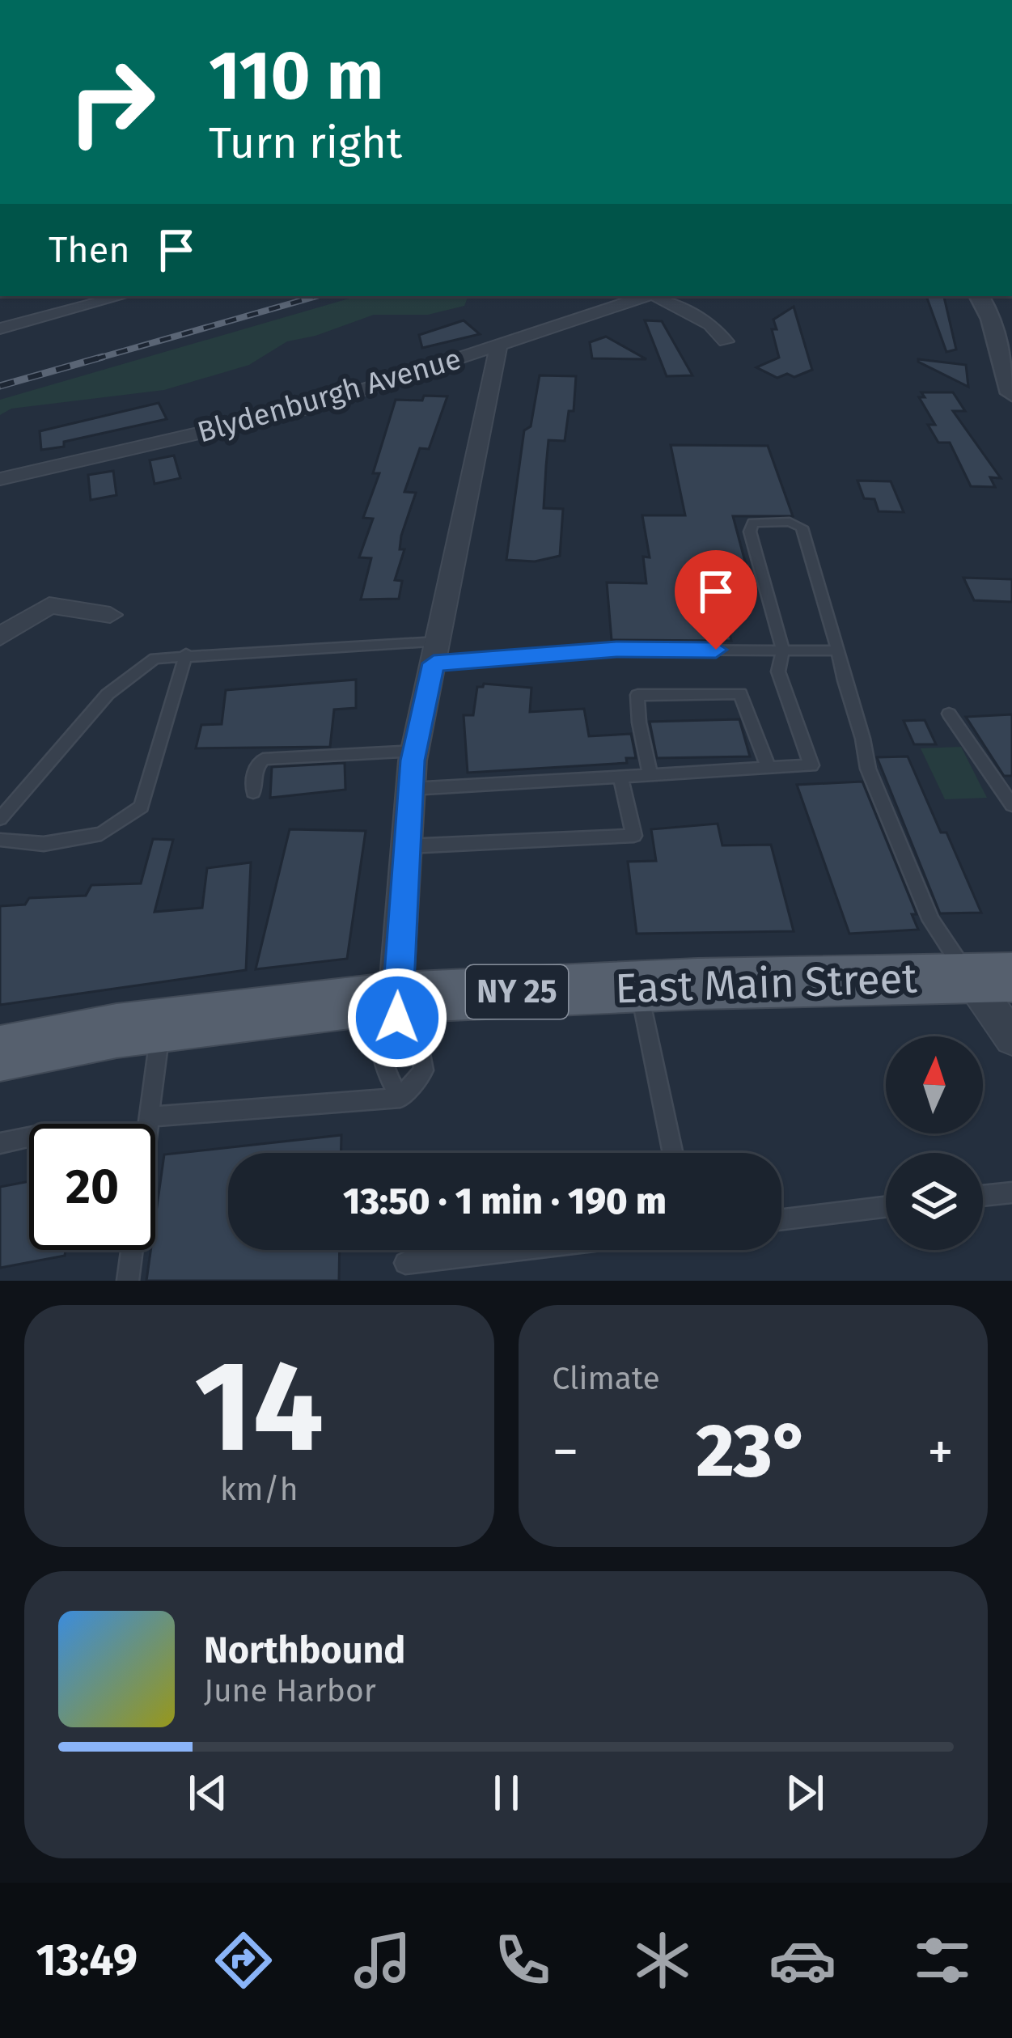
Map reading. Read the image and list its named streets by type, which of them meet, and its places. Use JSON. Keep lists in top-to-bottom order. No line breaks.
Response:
{"streets":{"main road":["East Main Street","NY 25"],"street":["Blydenburgh Avenue"]},"north":"top","page":{"turn":["110 m","Turn right"],"then":"Then","limit":"20","trip":"13:50 · 1 min · 190 m","tile":[["14","km/h"],"Climate"],"heat":["−","23°","+"],"song":["Northbound","June Harbor"],"tabs":"13:49"}}
